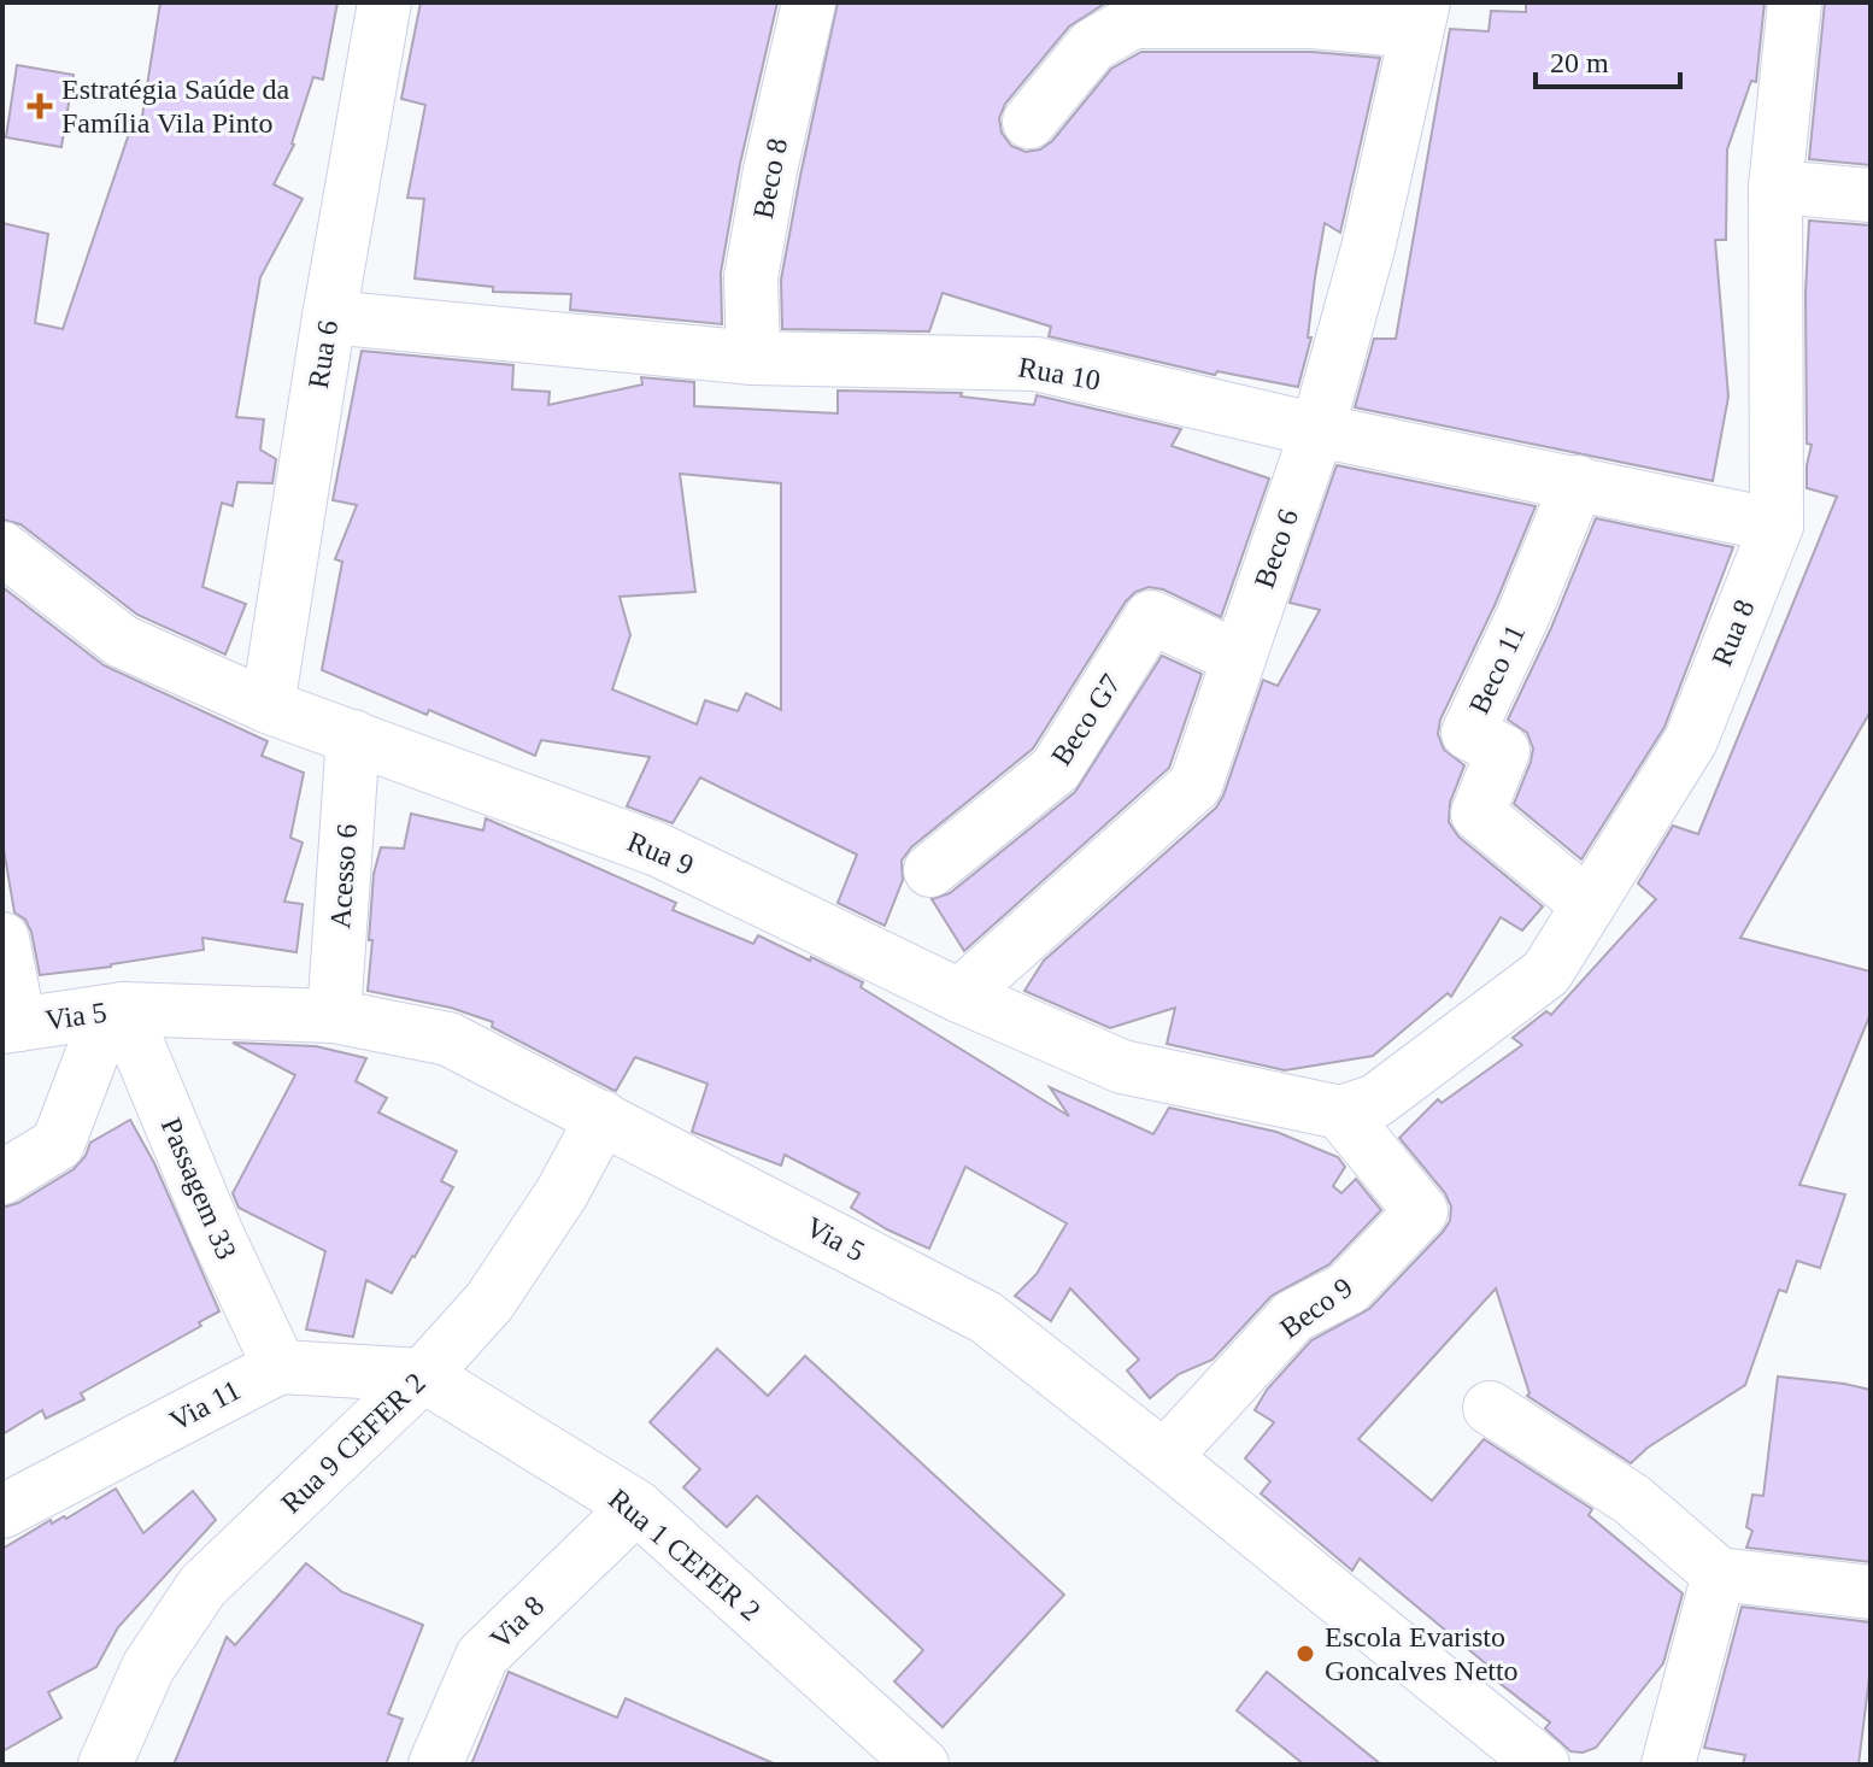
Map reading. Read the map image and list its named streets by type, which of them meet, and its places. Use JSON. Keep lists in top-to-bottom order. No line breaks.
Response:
{"streets":{"street":["Beco 8","Rua 6","Rua 10","Beco 6","Rua 8","Beco 11","Beco G7","Rua 9","Acesso 6","Via 5","Passagem 33","Beco 9","Via 11","Rua 9 CEFER 2","Rua 1 CEFER 2","Via 8"]},"crossings":[["Beco 8","Rua 10"],["Rua 6","Rua 10"],["Rua 6","Rua 9"],["Rua 10","Beco 6"],["Rua 10","Rua 8"],["Rua 10","Beco 11"],["Beco 6","Beco G7"],["Beco 6","Rua 9"],["Rua 8","Beco 11"],["Rua 8","Rua 9"],["Rua 8","Beco 9"],["Rua 9","Acesso 6"],["Rua 9","Beco 9"],["Acesso 6","Via 5"],["Via 5","Passagem 33"],["Via 5","Beco 9"],["Via 5","Rua 9 CEFER 2"],["Passagem 33","Via 11"],["Rua 9 CEFER 2","Rua 1 CEFER 2"],["Rua 1 CEFER 2","Via 8"]],"places":{"health":["Estratégia Saúde da Família Vila Pinto"],"other":["Escola Evaristo Goncalves Netto"]},"scale_bar":"20 m"}
